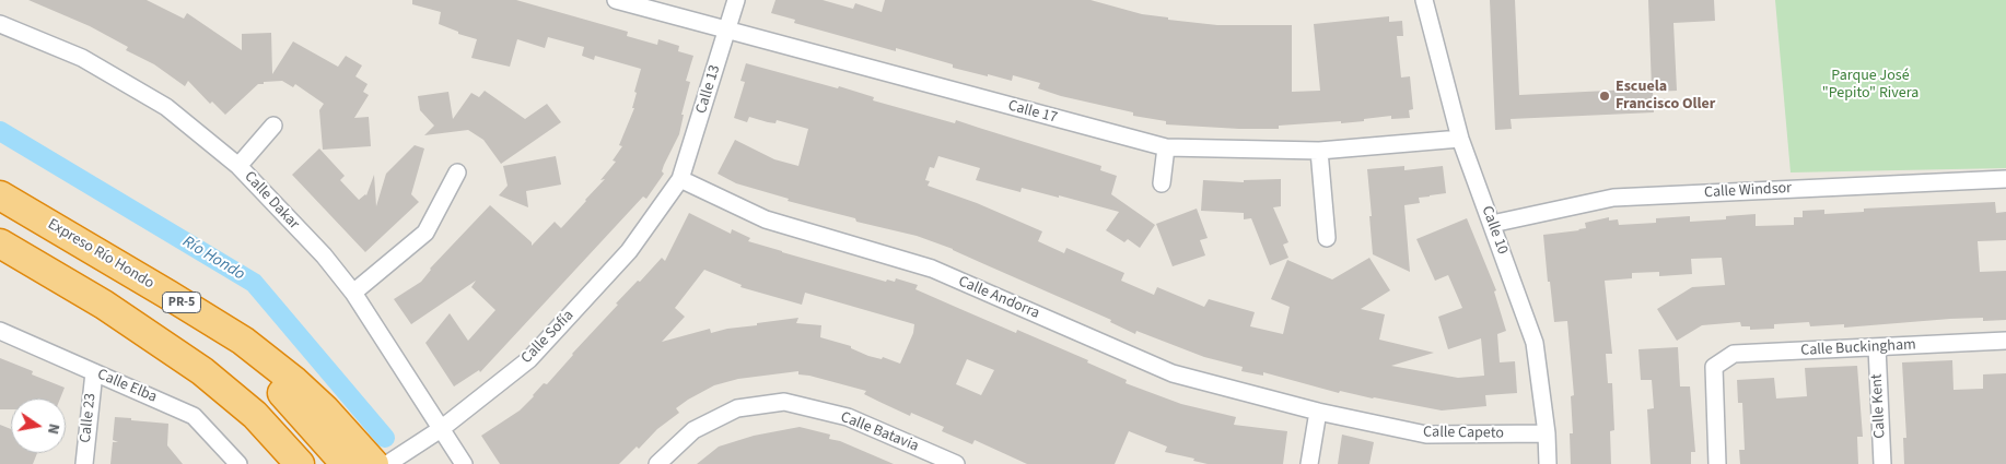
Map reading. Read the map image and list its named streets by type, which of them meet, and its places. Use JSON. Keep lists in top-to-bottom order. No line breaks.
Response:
{"streets":{"highway":["Expreso Río Hondo","PR-5"],"street":["Calle 13","Calle 17","Calle Windsor","Calle Dakar","Calle 10","Calle Andorra","Calle Sofía","Calle Buckingham","Calle Elba","Calle Kent","Calle 23","Calle Batavia","Calle Capeto"]},"crossings":[["Calle 13","Calle 17"],["Calle 13","Calle Andorra"],["Calle 13","Calle Sofía"],["Calle 17","Calle 10"],["Calle Windsor","Calle 10"],["Calle Dakar","Calle Sofía"],["Calle 10","Calle Capeto"],["Calle Andorra","Calle Sofía"],["Calle Andorra","Calle Capeto"],["Calle Buckingham","Calle Kent"],["Calle Elba","Calle 23"]],"water":["Río Hondo"],"parks":["Parque José \"Pepito\" Rivera"],"places":["Escuela Francisco Oller"],"north":"right"}
